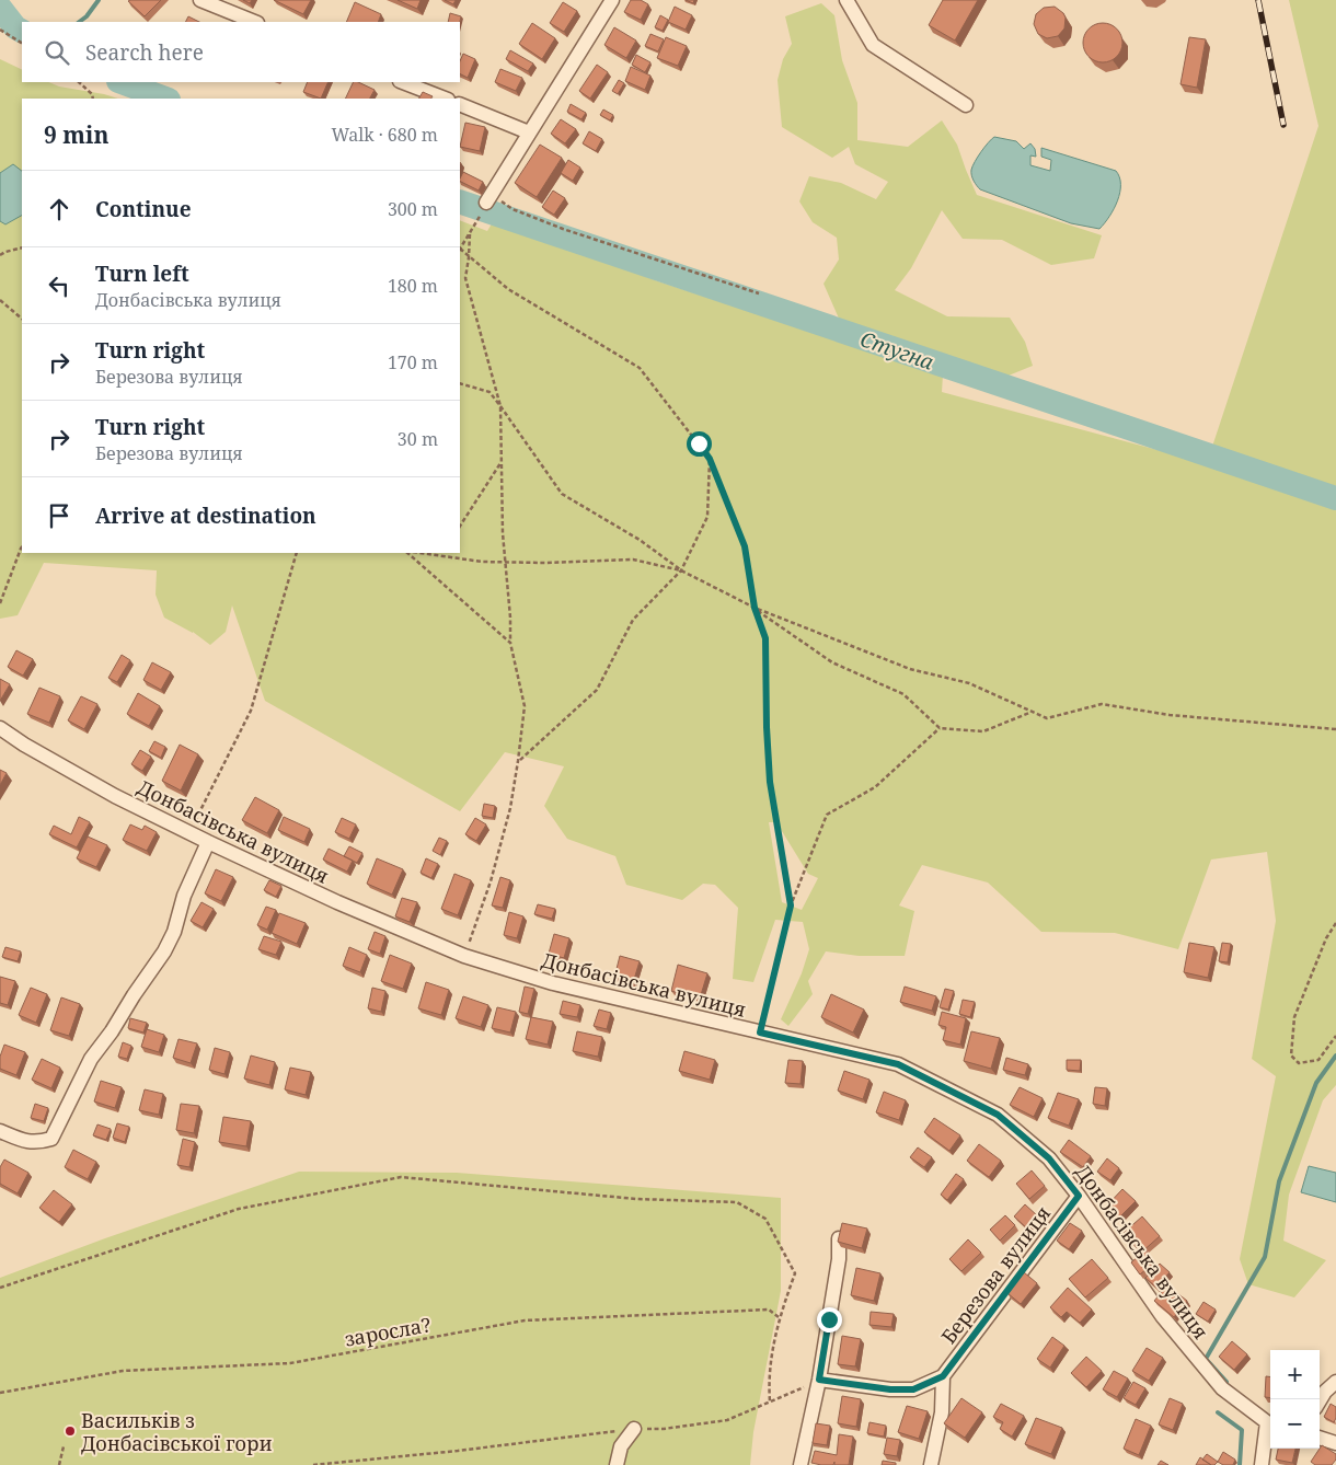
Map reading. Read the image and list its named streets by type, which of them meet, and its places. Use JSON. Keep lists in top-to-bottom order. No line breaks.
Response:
{"streets":{"street":["Донбасівська вулиця","Березова вулиця"],"path":["заросла?"]},"crossings":[["Донбасівська вулиця","Березова вулиця"]],"water":["Стугна"],"places":["Васильків з Донбасівської гори"],"page":{"search":"Search here","heading":["9 min","Walk · 680 m"],"list":[["Continue","300 m"],["Turn left","Донбасівська вулиця","180 m"],["Turn right","Березова вулиця","170 m"],["Turn right","Березова вулиця","30 m"],"Arrive at destination"],"map_buttons":["+","−"]}}
